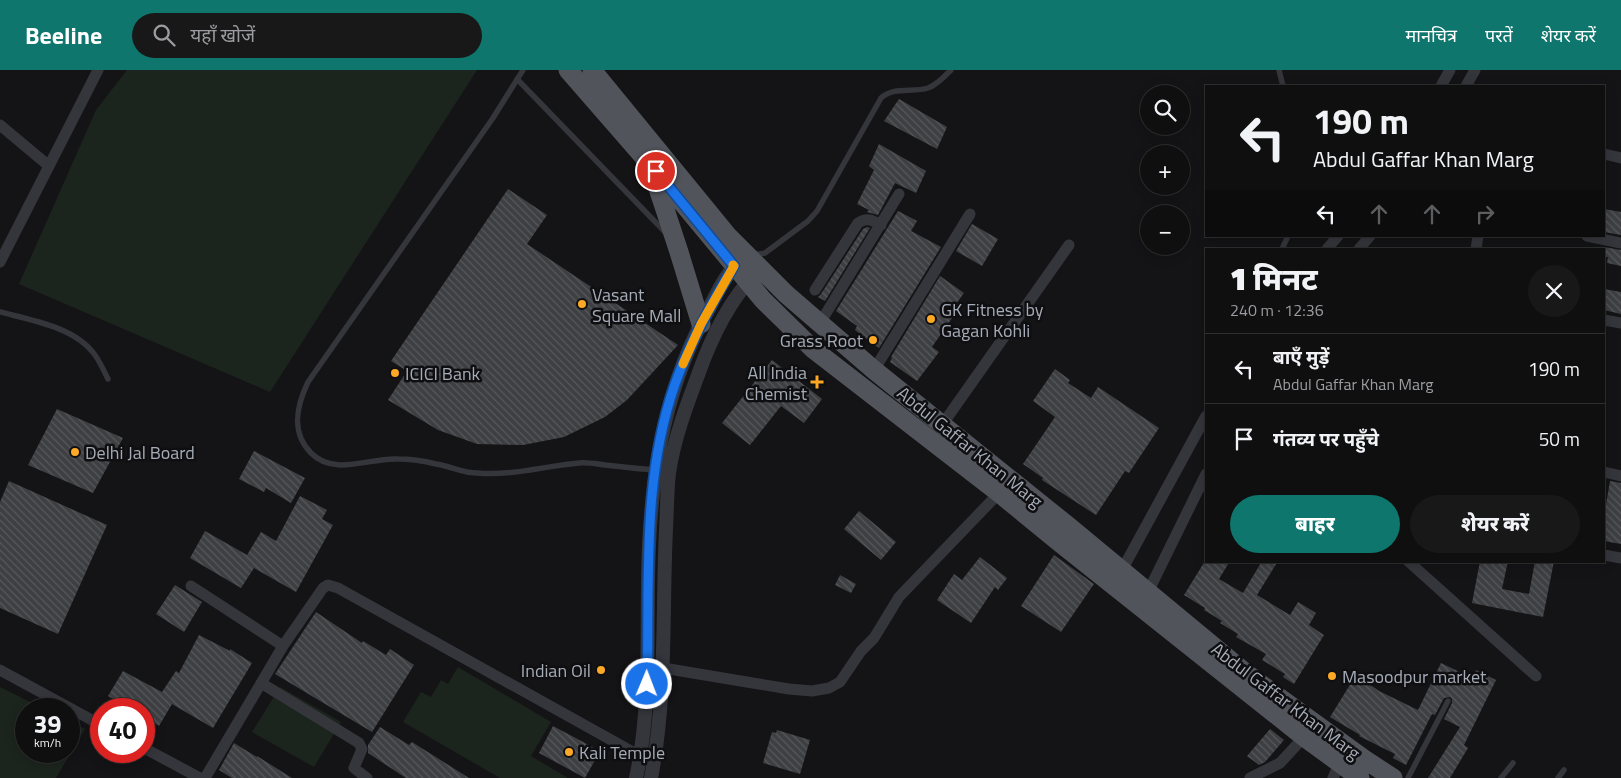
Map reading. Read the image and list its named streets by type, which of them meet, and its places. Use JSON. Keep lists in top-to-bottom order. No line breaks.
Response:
{"streets":{"main road":["Abdul Gaffar Khan Marg"]},"places":{"other":["Vasant Square Mall","GK Fitness by Gagan Kohli","Grass Root","ICICI Bank","Delhi Jal Board","Indian Oil","Masoodpur market","Kali Temple"],"health":["All India Chemist"]},"page":{"header":"Beeline","search":"यहाँ खोजें","nav":["मानचित्र","परतें","शेयर करें"],"map_buttons":["+","−"],"turn":["190 m","Abdul Gaffar Khan Marg"],"heading":["1 मिनट","240 m · 12:36"],"list":[{"name":"बाएँ मुड़ें","note":"Abdul Gaffar Khan Marg","value":"190 m"},{"name":"गंतव्य पर पहुँचे","value":"50 m"}],"buttons":["बाहर","शेयर करें"],"speed":"39 km/h","limit":"40"}}
